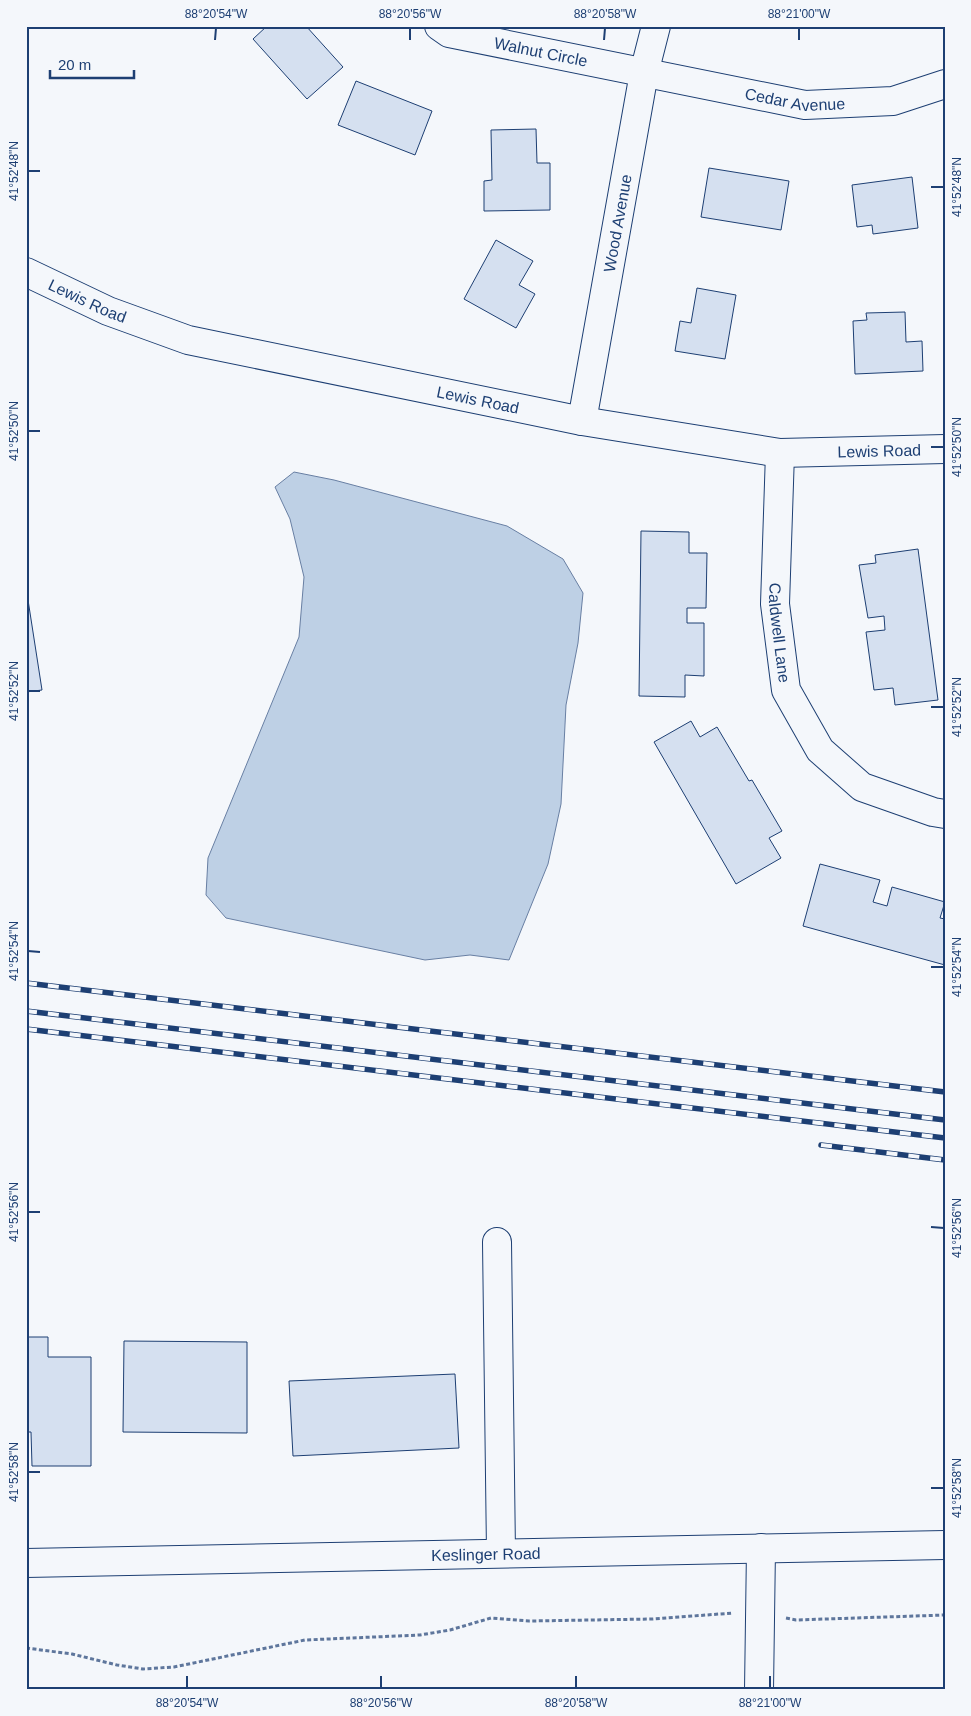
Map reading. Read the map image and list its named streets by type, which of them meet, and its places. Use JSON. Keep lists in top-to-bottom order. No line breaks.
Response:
{"streets":{"street":["Walnut Circle","Cedar Avenue","Wood Avenue","Lewis Road","Caldwell Lane","Keslinger Road"]},"crossings":[["Walnut Circle","Cedar Avenue"],["Walnut Circle","Wood Avenue"],["Cedar Avenue","Wood Avenue"],["Wood Avenue","Lewis Road"],["Lewis Road","Caldwell Lane"]],"scale_bar":"20 m","coordinates":["88°20'54\"W","88°20'56\"W","88°20'58\"W","88°21'00\"W","41°52'48\"N","41°52'50\"N","41°52'52\"N","41°52'54\"N","41°52'56\"N","41°52'58\"N"]}
